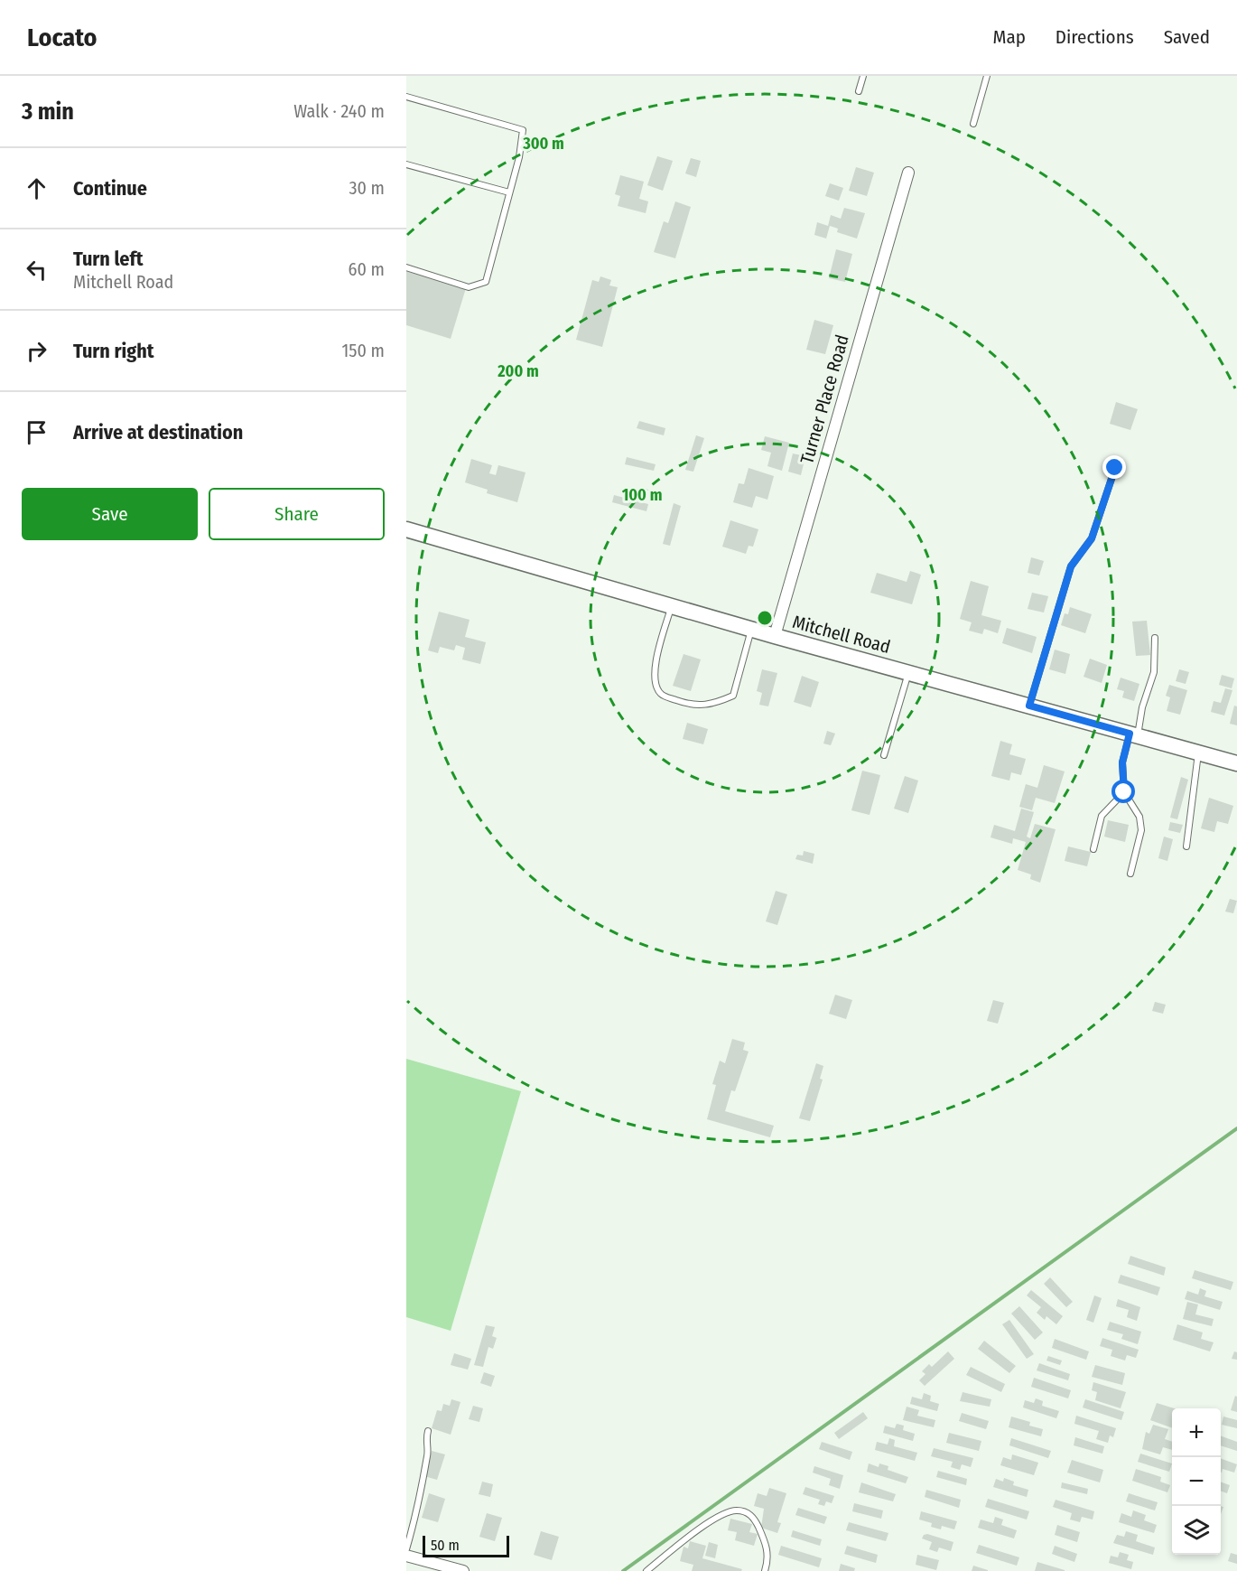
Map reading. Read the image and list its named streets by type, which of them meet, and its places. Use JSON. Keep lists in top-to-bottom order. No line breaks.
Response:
{"streets":{"street":["Turner Place Road","Mitchell Road"]},"crossings":[["Turner Place Road","Mitchell Road"]],"scale_bar":"50 m","page":{"header":"Locato","nav":["Map","Directions","Saved"],"heading":["3 min","Walk · 240 m"],"list":[["Continue","30 m"],["Turn left","Mitchell Road","60 m"],["Turn right","150 m"],"Arrive at destination"],"buttons":["Save","Share"],"map_buttons":["+","−"],"scale":"50 m"},"rings":["300 m","200 m","100 m"]}
